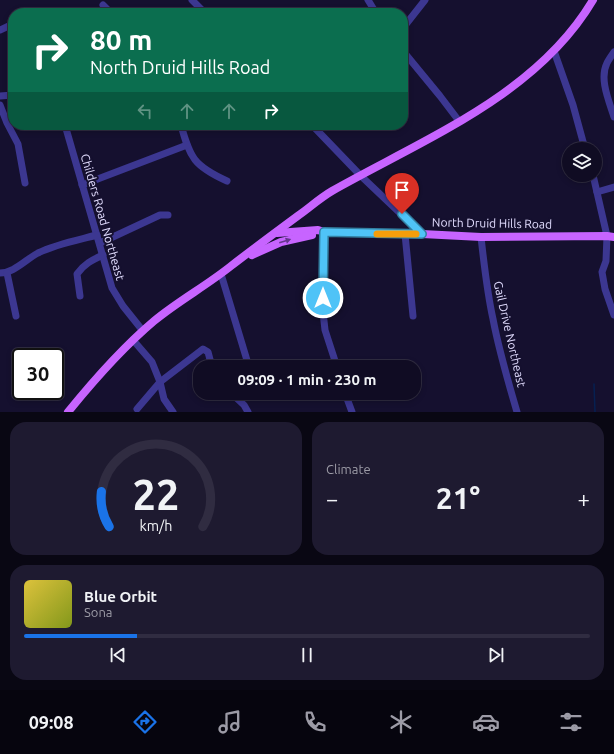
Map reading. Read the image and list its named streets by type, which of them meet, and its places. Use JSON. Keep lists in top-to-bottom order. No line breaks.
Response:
{"streets":{"main road":["North Druid Hills Road"],"street":["Childers Road Northeast","Gail Drive Northeast"]},"crossings":[["North Druid Hills Road","Gail Drive Northeast"]],"page":{"turn":["80 m","North Druid Hills Road"],"limit":"30","trip":"09:09 · 1 min · 230 m","tile":"Climate","heat":["−","21°","+"],"song":["Blue Orbit","Sona"],"tabs":"09:08","gauge":["22","km/h"]}}
